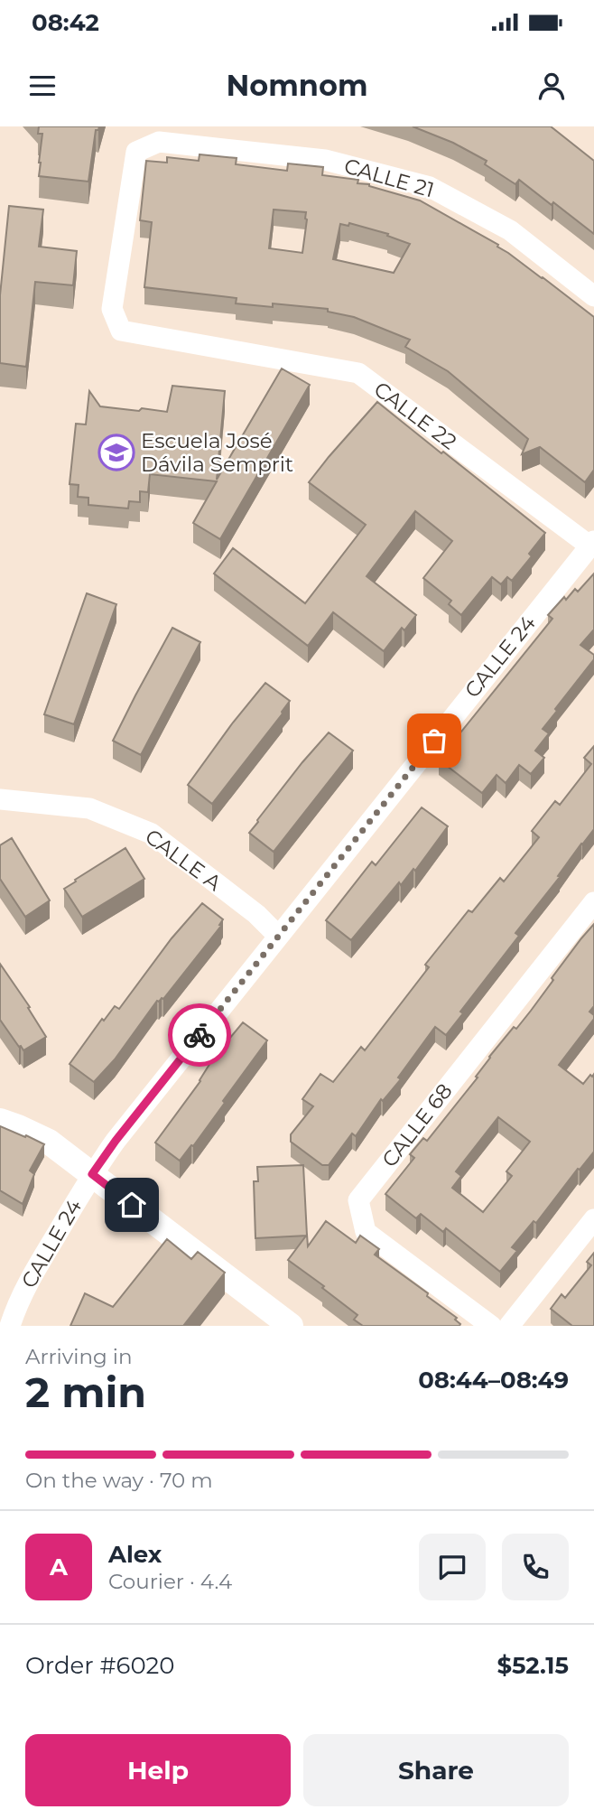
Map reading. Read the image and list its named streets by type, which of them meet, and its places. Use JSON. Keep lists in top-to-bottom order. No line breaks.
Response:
{"streets":{"street":["CALLE 21","CALLE 22","CALLE 24","CALLE A","CALLE 68"]},"crossings":[["CALLE 21","CALLE 22"],["CALLE 22","CALLE 24"],["CALLE 24","CALLE A"]],"places":{"school or university":["Escuela José Dávila Semprit"]},"page":{"status":"08:42","header":"Nomnom","heading":["2 min","Arriving in","08:44–08:49"],"panel":["Alex","Courier · 4.4","Order #6020","$52.15"],"bar":"On the way · 70 m","round":"A","buttons":["Help","Share"]}}
